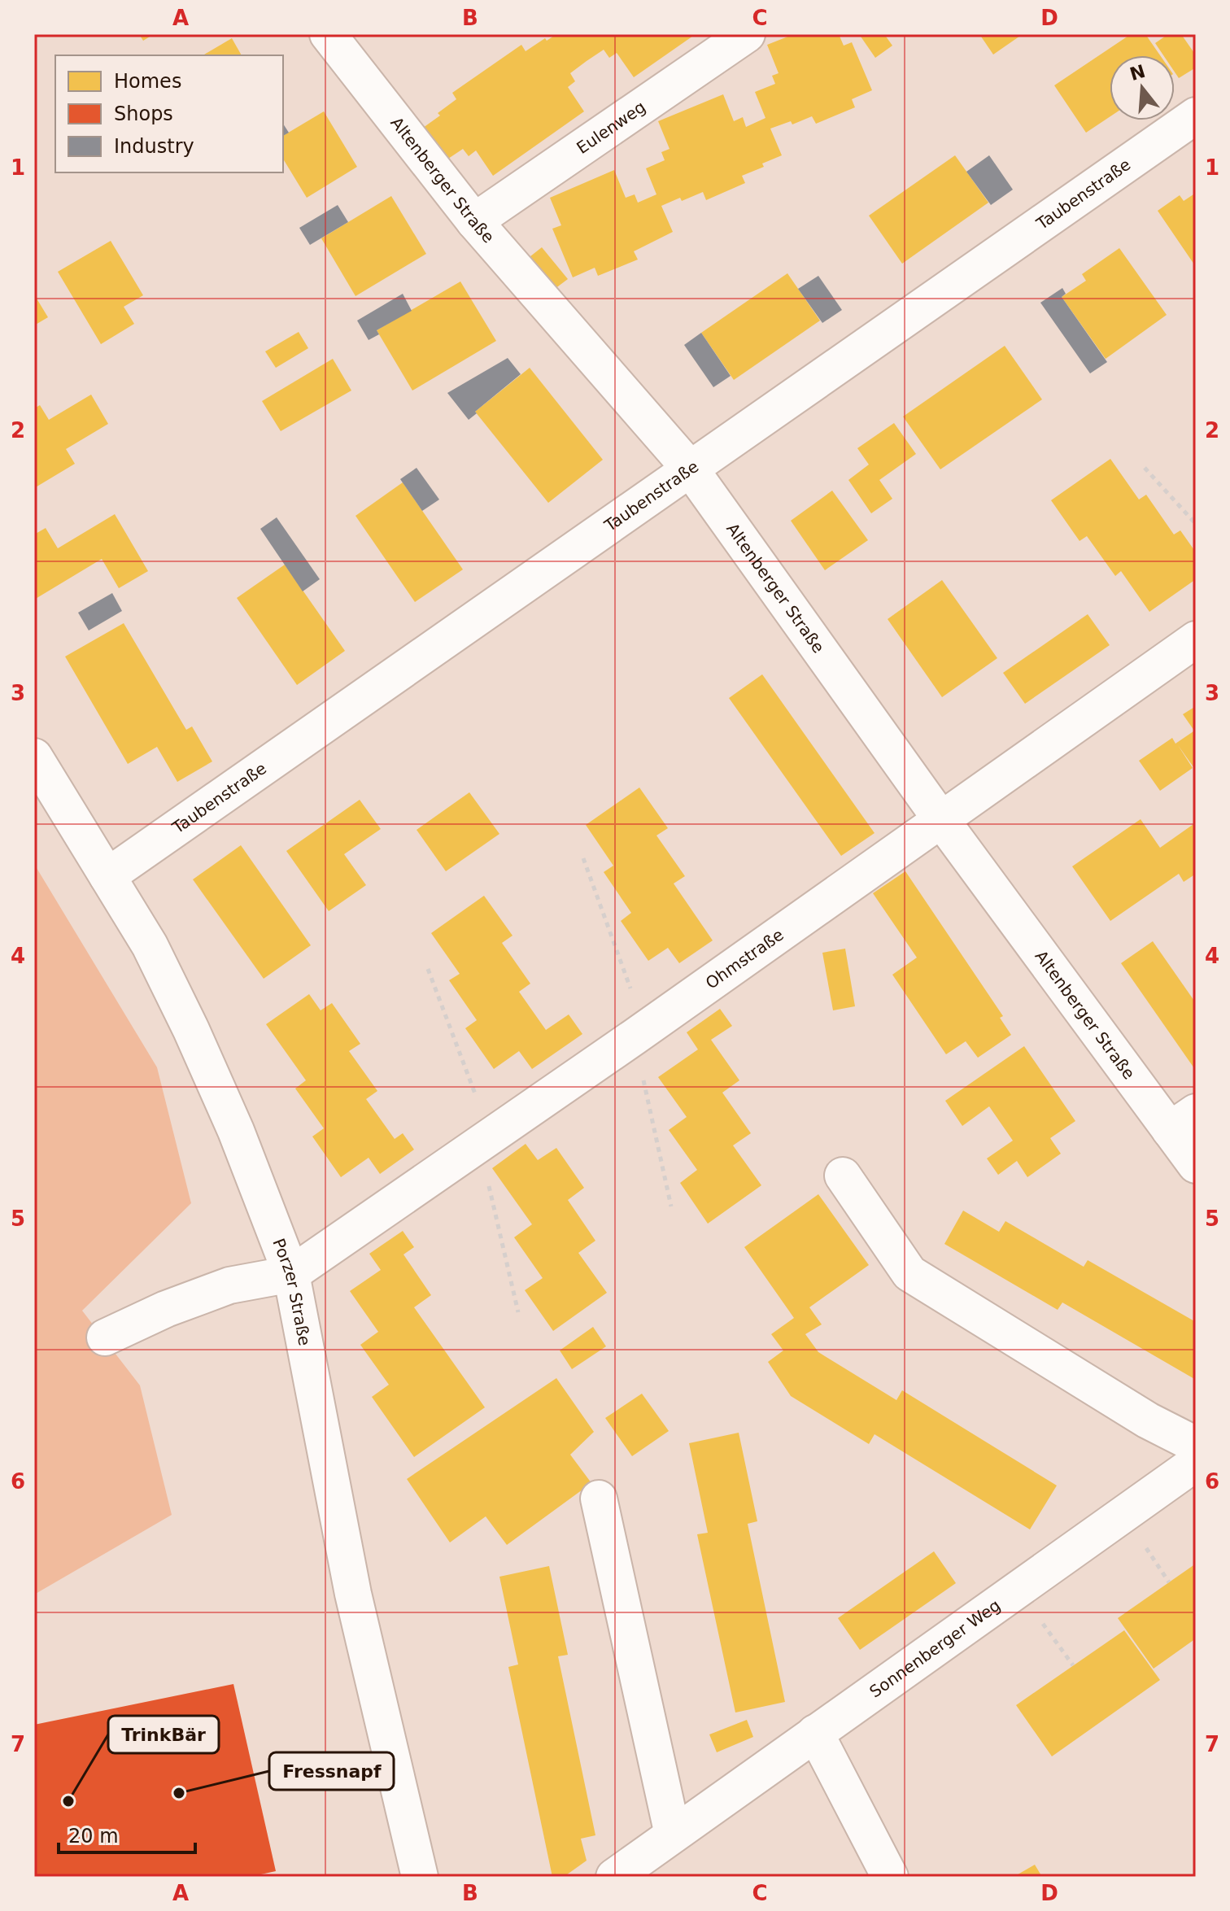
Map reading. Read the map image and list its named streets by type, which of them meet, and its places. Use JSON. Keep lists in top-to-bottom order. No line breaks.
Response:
{"streets":{"street":["Eulenweg","Altenberger Straße","Taubenstraße","Ohmstraße","Porzer Straße","Sonnenberger Weg"]},"crossings":[["Eulenweg","Altenberger Straße"],["Altenberger Straße","Taubenstraße"],["Altenberger Straße","Ohmstraße"],["Taubenstraße","Porzer Straße"],["Ohmstraße","Porzer Straße"]],"places":["Fressnapf","TrinkBär"],"legend":["Homes","Shops","Industry"],"scale_bar":"20 m","north":"top","grid":{"columns":["A","B","C","D"],"rows":["1","2","3","4","5","6","7"]}}
